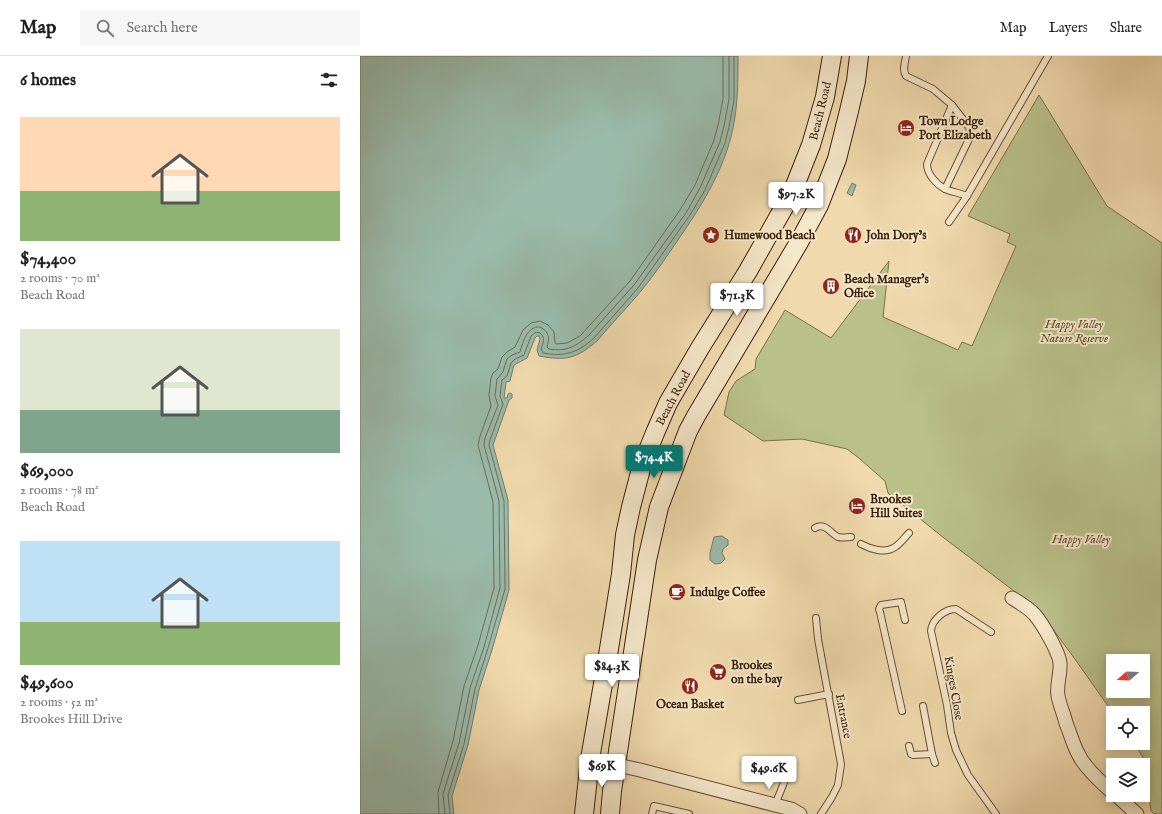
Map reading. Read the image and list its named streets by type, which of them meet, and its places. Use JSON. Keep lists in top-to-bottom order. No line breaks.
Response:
{"streets":{"main road":["Beach Road"],"lane":["Kinges Close","Entrance"]},"parks":["Happy Valley Nature Reserve","Happy Valley"],"places":{"hotel":["Town Lodge Port Elizabeth","Brookes Hill Suites"],"place":["Humewood Beach"],"restaurant":["John Dory’s","Ocean Basket"],"building":["Beach Manager's Office"],"cafe":["Indulge Coffee"],"supermarket":["Brookes on the bay"]},"north":"left","page":{"header":"Map","search":"Search here","nav":["Map","Layers","Share"],"heading":"6 homes","list":[{"name":"$74,400","note":"2 rooms · 70 m² · Beach Road"},{"name":"$69,000","note":"2 rooms · 78 m² · Beach Road"},{"name":"$49,600","note":"2 rooms · 52 m² · Brookes Hill Drive"}],"price":["$97.2K","$71.3K","$74.4K","$84.3K","$69K","$49.6K"]}}
